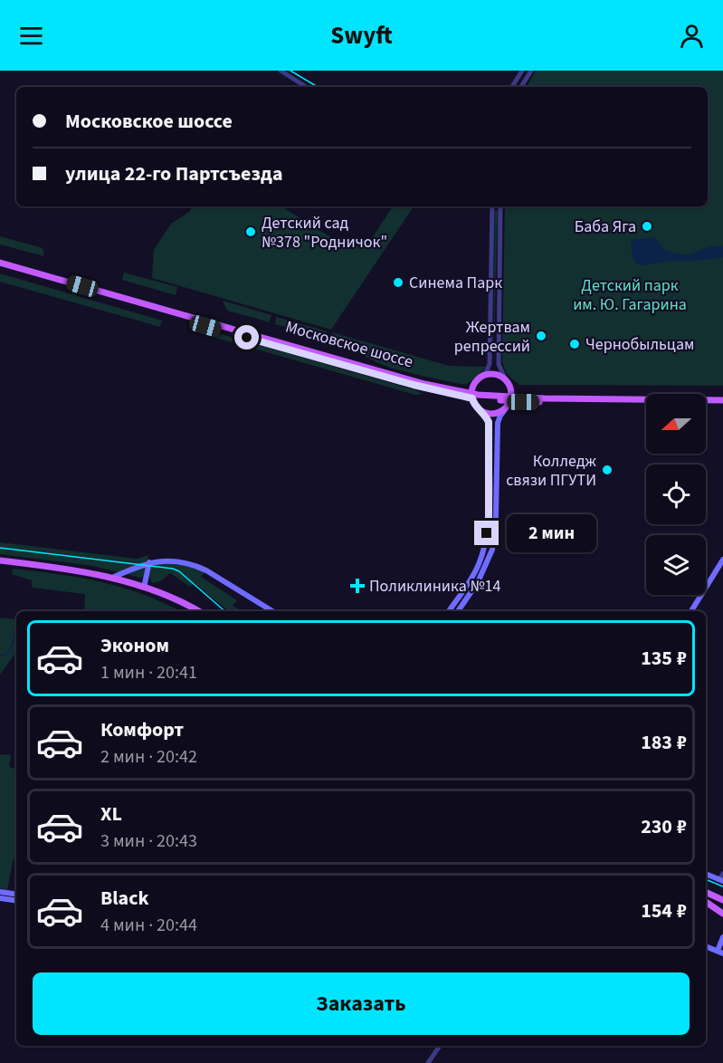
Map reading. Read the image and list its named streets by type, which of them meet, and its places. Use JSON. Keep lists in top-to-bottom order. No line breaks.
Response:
{"streets":{"main road":["Московское шоссе"]},"parks":["Детский парк им. Ю. Гагарина"],"places":{"other":["Баба Яга","Детский сад №378 \"Родничок\"","Синема Парк","Жертвам репрессий","Чернобыльцам","Колледж связи ПГУТИ"],"health":["Поликлиника №14"]},"north":"left","page":{"header":"Swyft","banner":["Московское шоссе","улица 22-го Партсъезда"],"bubble":"2 мин","list":[{"name":"Эконом","note":"1 мин · 20:41","value":"135 ₽"},{"name":"Комфорт","note":"2 мин · 20:42","value":"183 ₽"},{"name":"XL","note":"3 мин · 20:43","value":"230 ₽"},{"name":"Black","note":"4 мин · 20:44","value":"154 ₽"}],"buttons":"Заказать"}}
